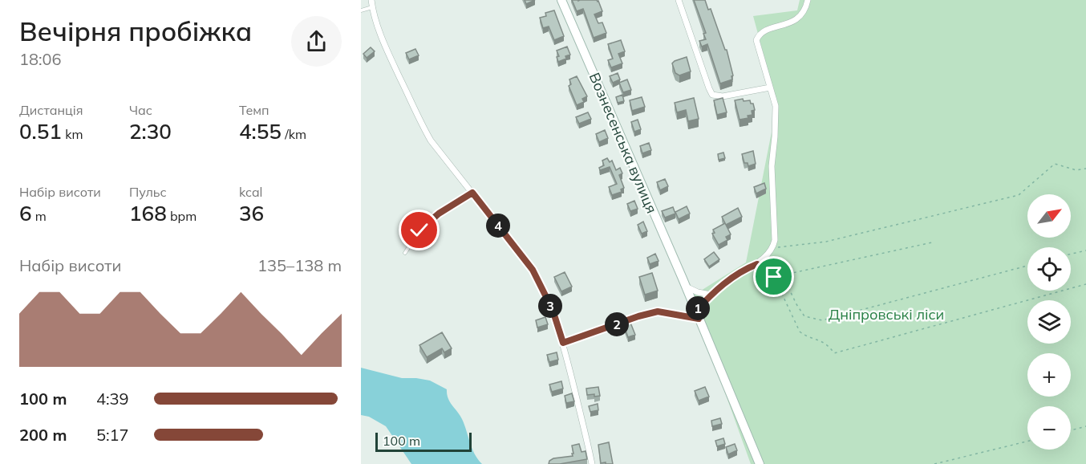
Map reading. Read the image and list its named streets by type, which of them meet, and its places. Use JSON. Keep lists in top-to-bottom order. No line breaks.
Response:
{"streets":{"main road":["Вознесенська вулиця"]},"parks":["Дніпровські ліси"],"scale_bar":"100 m","north":"top right","page":{"heading":["Вечірня пробіжка","18:06"],"stats":[["Дистанція","0.51 km"],["Час","2:30"],["Темп","4:55 /km"],["Набір висоти","6 m"],["Пульс","168 bpm"],["kcal","36"]],"map_buttons":["+","−"],"pins":["4","3","1","2"],"chart":["Набір висоти","135–138 m"],"list":[{"name":"100 m","note":"4:39"},{"name":"200 m","note":"5:17"}],"scale":"100 m"}}
